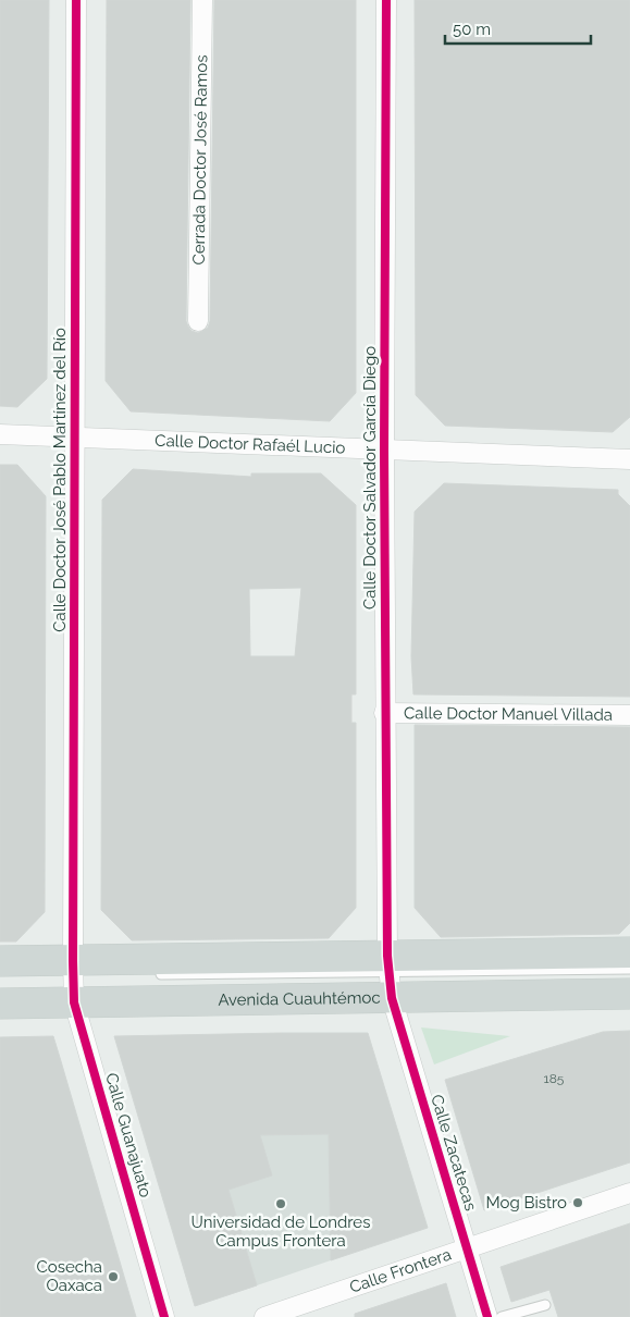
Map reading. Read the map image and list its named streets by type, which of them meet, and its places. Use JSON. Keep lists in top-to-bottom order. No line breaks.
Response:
{"streets":{"main road":["Avenida Cuauhtémoc"],"street":["Cerrada Doctor José Ramos","Calle Doctor Rafaél Lucio","Calle Doctor Salvador García Diego","Calle Doctor José Pablo Martínez del Río","Calle Doctor Manuel Villada","Calle Guanajuato","Calle Zacatecas","Calle Frontera"]},"crossings":[["Calle Doctor Rafaél Lucio","Calle Doctor Salvador García Diego"],["Calle Doctor Rafaél Lucio","Calle Doctor José Pablo Martínez del Río"],["Calle Doctor Salvador García Diego","Calle Doctor Manuel Villada"],["Calle Doctor Salvador García Diego","Avenida Cuauhtémoc"],["Calle Doctor Salvador García Diego","Calle Zacatecas"],["Calle Doctor José Pablo Martínez del Río","Avenida Cuauhtémoc"],["Calle Doctor José Pablo Martínez del Río","Calle Guanajuato"],["Avenida Cuauhtémoc","Calle Guanajuato"],["Avenida Cuauhtémoc","Calle Zacatecas"],["Calle Zacatecas","Calle Frontera"]],"places":["Mog Bistro","Universidad de Londres Campus Frontera","Cosecha Oaxaca"],"house_numbers":["185"],"scale_bar":"50 m"}
